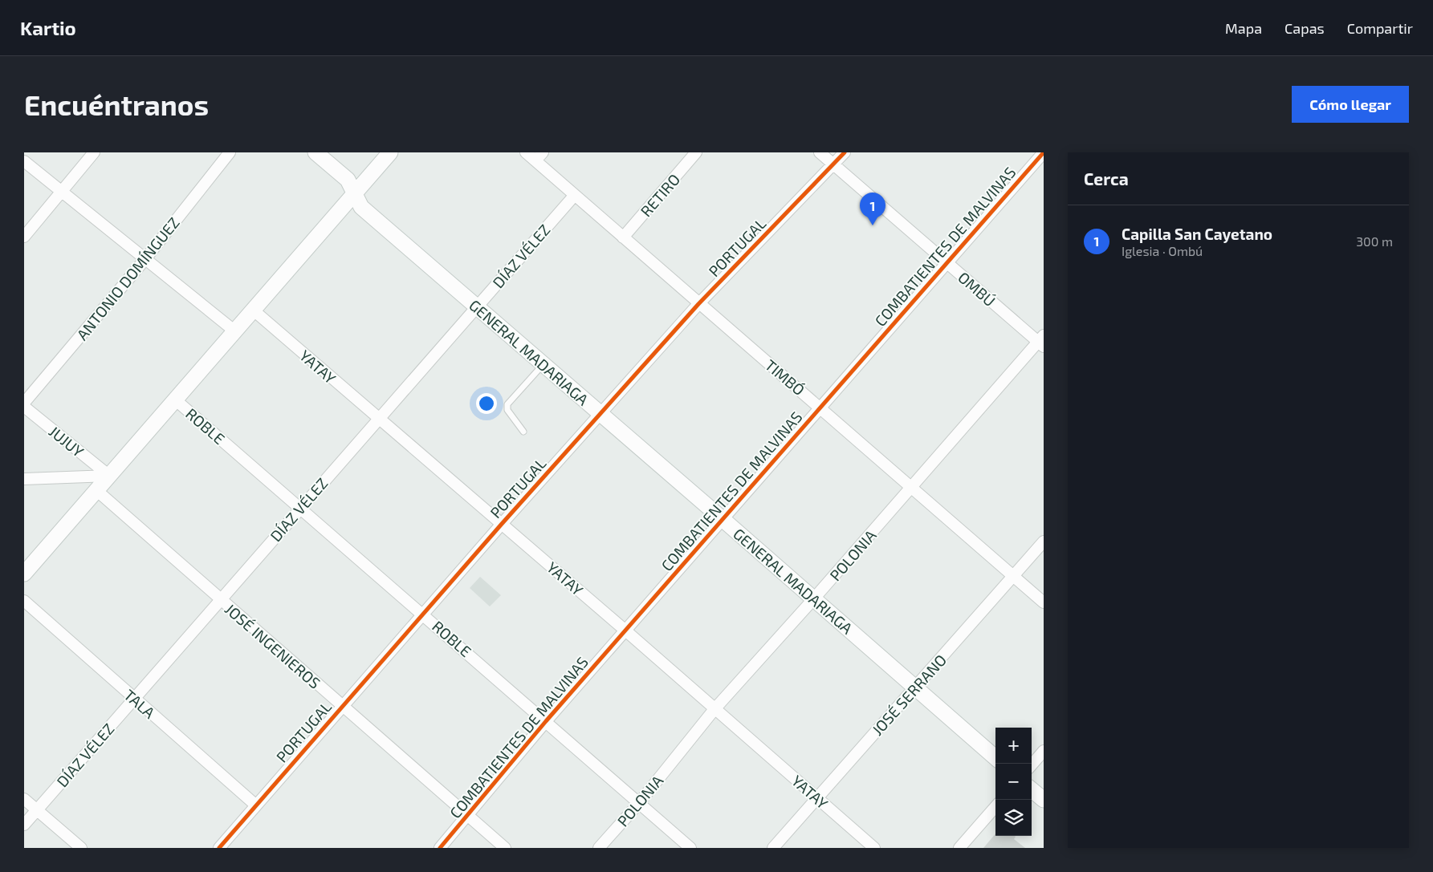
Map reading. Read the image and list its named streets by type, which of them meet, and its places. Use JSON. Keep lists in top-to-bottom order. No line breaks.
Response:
{"streets":{"street":["RETIRO","COMBATIENTES DE MALVINAS","PORTUGAL","DÍAZ VÉLEZ","ANTONIO DOMÍNGUEZ","OMBÚ","GENERAL MADARIAGA","YATAY","TIMBÓ","ROBLE","JUJUY","POLONIA","JOSÉ INGENIEROS","JOSÉ SERRANO","TALA"]},"crossings":[["RETIRO","TIMBÓ"],["COMBATIENTES DE MALVINAS","OMBÚ"],["COMBATIENTES DE MALVINAS","GENERAL MADARIAGA"],["COMBATIENTES DE MALVINAS","YATAY"],["COMBATIENTES DE MALVINAS","TIMBÓ"],["COMBATIENTES DE MALVINAS","ROBLE"],["COMBATIENTES DE MALVINAS","JOSÉ INGENIEROS"],["PORTUGAL","OMBÚ"],["PORTUGAL","GENERAL MADARIAGA"],["PORTUGAL","YATAY"],["PORTUGAL","TIMBÓ"],["PORTUGAL","ROBLE"],["PORTUGAL","JOSÉ INGENIEROS"],["PORTUGAL","TALA"],["DÍAZ VÉLEZ","GENERAL MADARIAGA"],["DÍAZ VÉLEZ","YATAY"],["DÍAZ VÉLEZ","TIMBÓ"],["DÍAZ VÉLEZ","ROBLE"],["DÍAZ VÉLEZ","JOSÉ INGENIEROS"],["DÍAZ VÉLEZ","TALA"],["OMBÚ","POLONIA"],["GENERAL MADARIAGA","POLONIA"],["GENERAL MADARIAGA","JOSÉ SERRANO"],["YATAY","POLONIA"],["YATAY","JOSÉ SERRANO"],["TIMBÓ","POLONIA"],["TIMBÓ","JOSÉ SERRANO"],["ROBLE","POLONIA"]],"page":{"header":"Kartio","nav":["Mapa","Capas","Compartir"],"buttons":"Cómo llegar","title":"Encuéntranos","heading":"Cerca","pins":"1","list":[{"mark":"1","name":"Capilla San Cayetano","note":"Iglesia · Ombú","value":"300 m"}],"map_buttons":["+","−"]}}
